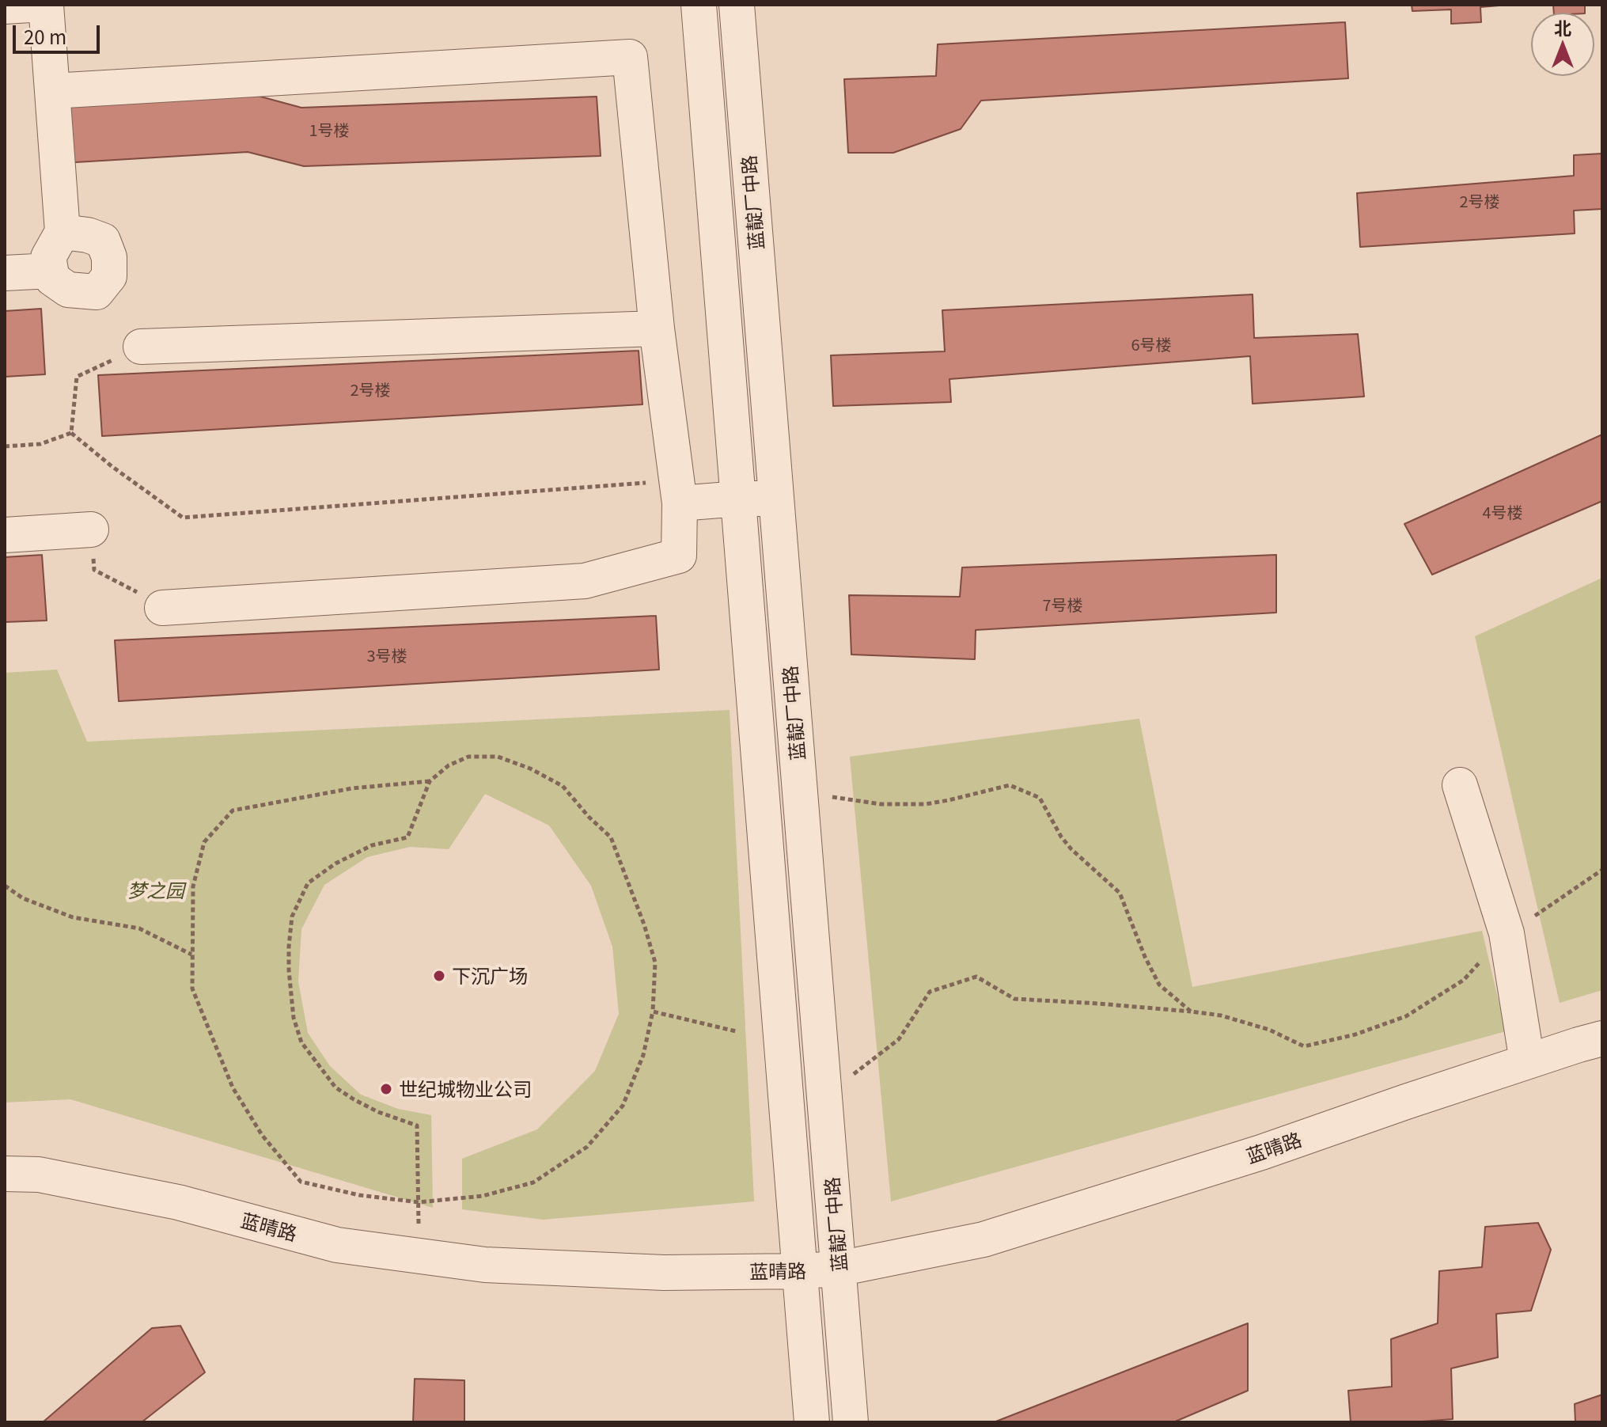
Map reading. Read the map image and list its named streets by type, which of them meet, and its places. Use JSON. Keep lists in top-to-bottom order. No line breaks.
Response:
{"streets":{"street":["蓝靛厂中路","蓝晴路"]},"crossings":[["蓝靛厂中路","蓝晴路"]],"parks":["梦之园"],"places":["下沉广场","世纪城物业公司"],"house_numbers":["1号楼","2号楼","6号楼","2号楼","4号楼","7号楼","3号楼"],"scale_bar":"20 m","north":"top"}
